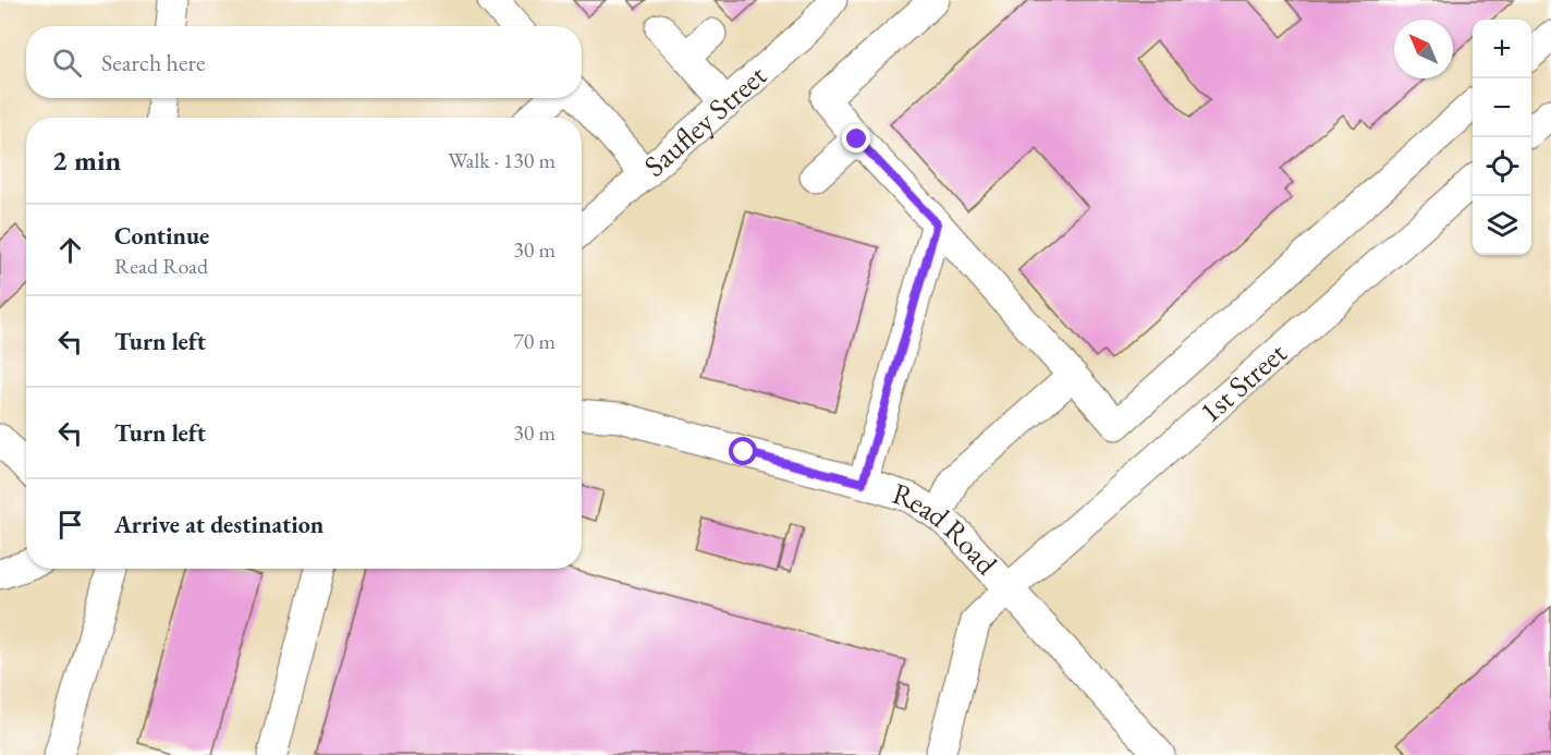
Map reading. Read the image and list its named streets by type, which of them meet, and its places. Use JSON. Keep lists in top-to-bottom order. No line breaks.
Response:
{"streets":{"street":["Saufley Street","1st Street","Read Road"]},"crossings":[["1st Street","Read Road"]],"north":"top left","page":{"map_buttons":["+","−"],"search":"Search here","heading":["2 min","Walk · 130 m"],"list":[["Continue","Read Road","30 m"],["Turn left","70 m"],["Turn left","30 m"],"Arrive at destination"]}}
